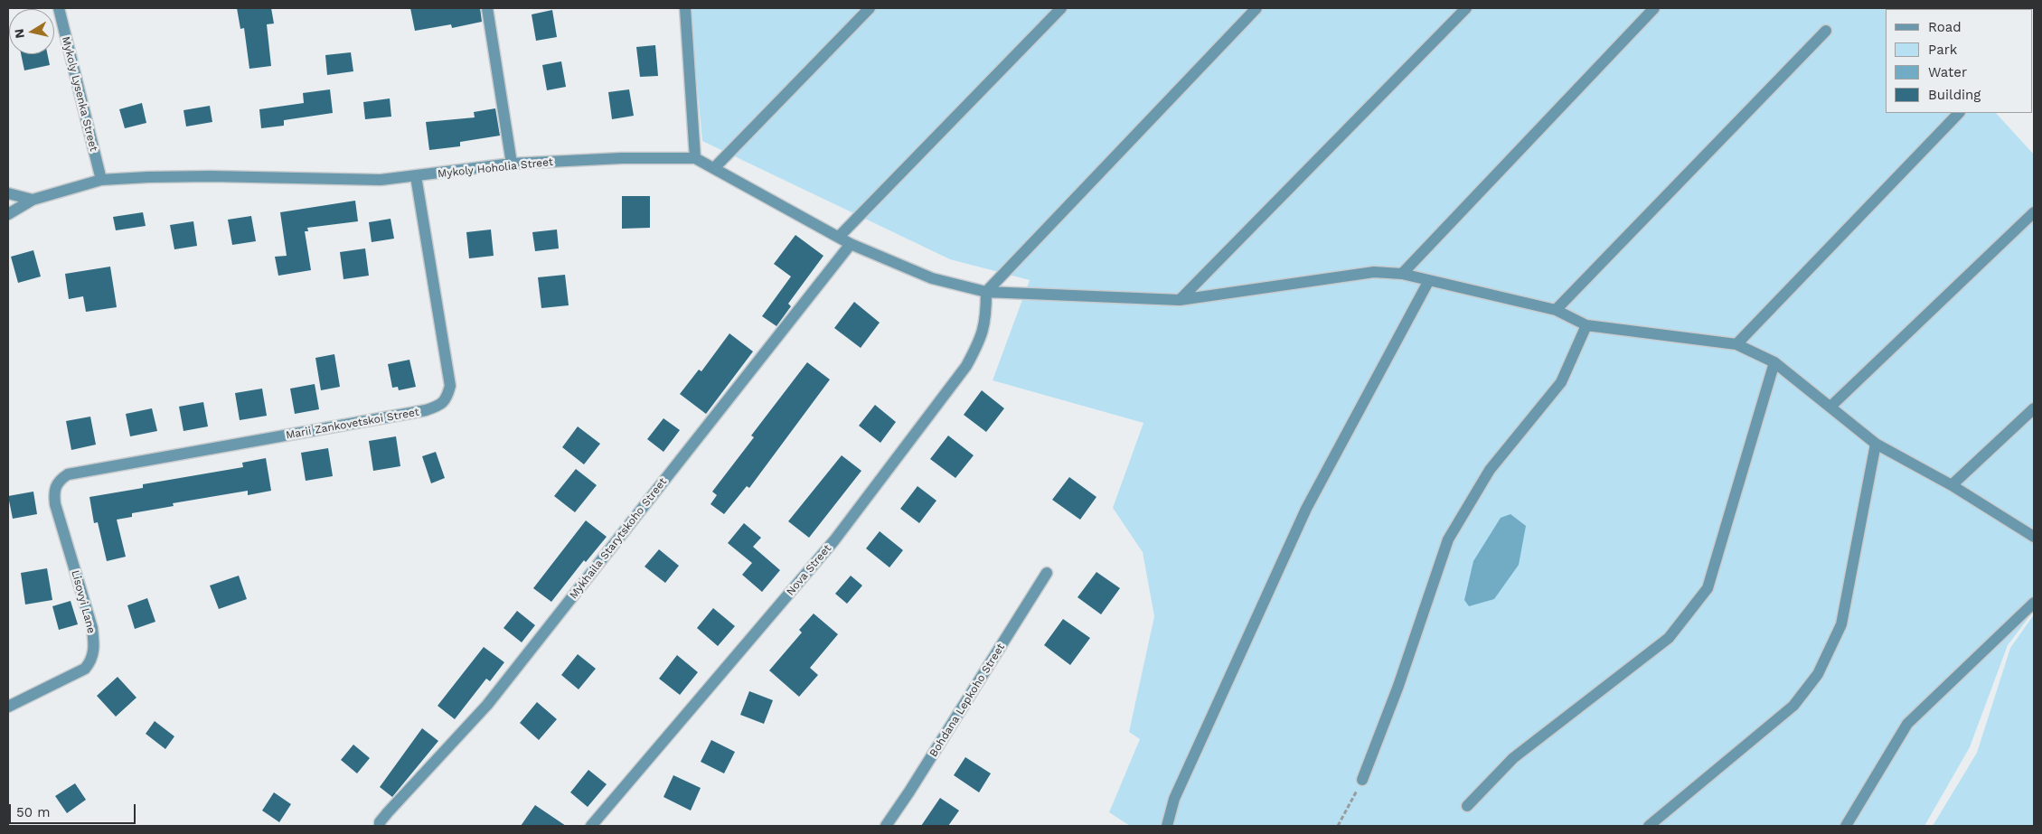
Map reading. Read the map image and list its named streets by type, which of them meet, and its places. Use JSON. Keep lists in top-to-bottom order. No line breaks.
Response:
{"streets":{"street":["Mykoly Lysenka Street","Mykoly Hoholia Street","Marii Zankovetskoi Street","Mykhaila Starytskoho Street","Nova Street","Lisovyi Lane","Bohdana Lepkoho Street"]},"crossings":[["Mykoly Lysenka Street","Mykoly Hoholia Street"],["Mykoly Hoholia Street","Marii Zankovetskoi Street"],["Mykoly Hoholia Street","Mykhaila Starytskoho Street"],["Mykoly Hoholia Street","Nova Street"],["Marii Zankovetskoi Street","Lisovyi Lane"]],"legend":["Road","Park","Water","Building"],"scale_bar":"50 m","north":"left"}
